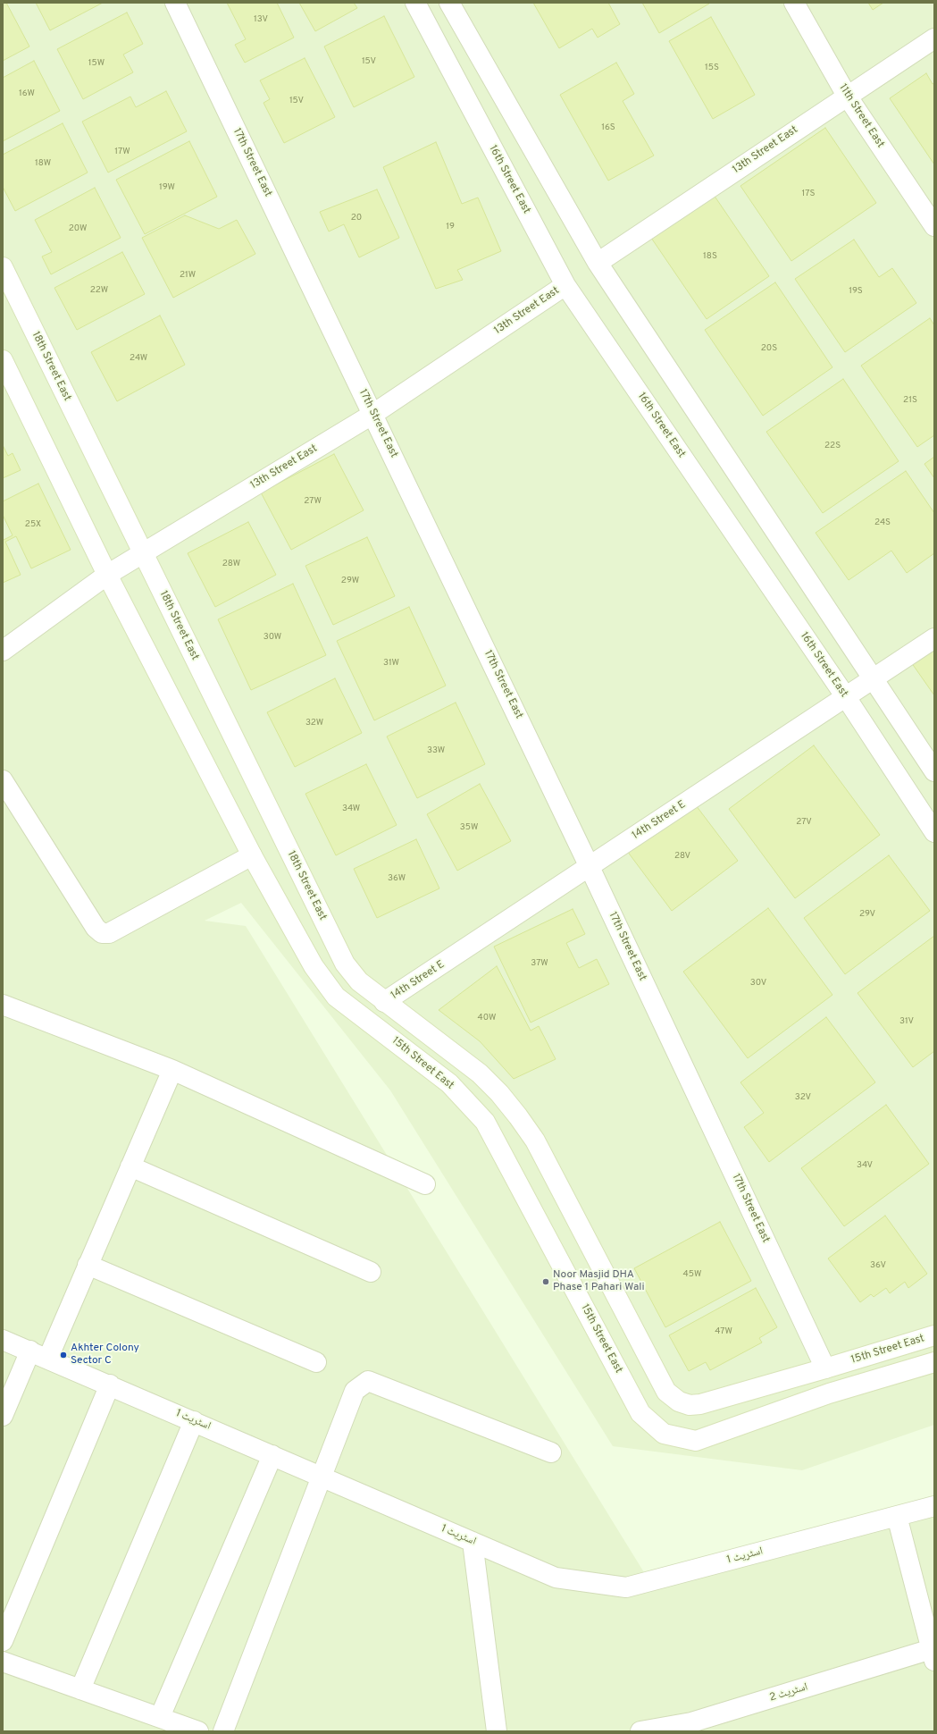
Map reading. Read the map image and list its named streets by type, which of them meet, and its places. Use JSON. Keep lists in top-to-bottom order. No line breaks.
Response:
{"streets":{"street":["11th Street East","13th Street East","17th Street East","16th Street East","18th Street East","14th Street E","15th Street East","اسٹریٹ 1","اسٹریٹ 2"]},"crossings":[["11th Street East","13th Street East"],["13th Street East","17th Street East"],["13th Street East","16th Street East"],["13th Street East","18th Street East"],["17th Street East","14th Street E"],["17th Street East","15th Street East"],["16th Street East","14th Street E"],["18th Street East","15th Street East"],["14th Street E","15th Street East"]],"places":["Noor Masjid DHA Phase 1 Pahari Wali","Akhter Colony Sector C"],"house_numbers":["13V","15V","15W","15S","16W","15V","16S","17W","18W","19W","17S","20","19","20W","18S","21W","22W","19S","20S","24W","21S","22S","27W","24S","25X","28W","29W","30W","31W","32W","33W","34W","27V","35W","28V","36W","29V","37W","30V","40W","31V","32V","34V","36V","45W","47W"]}
